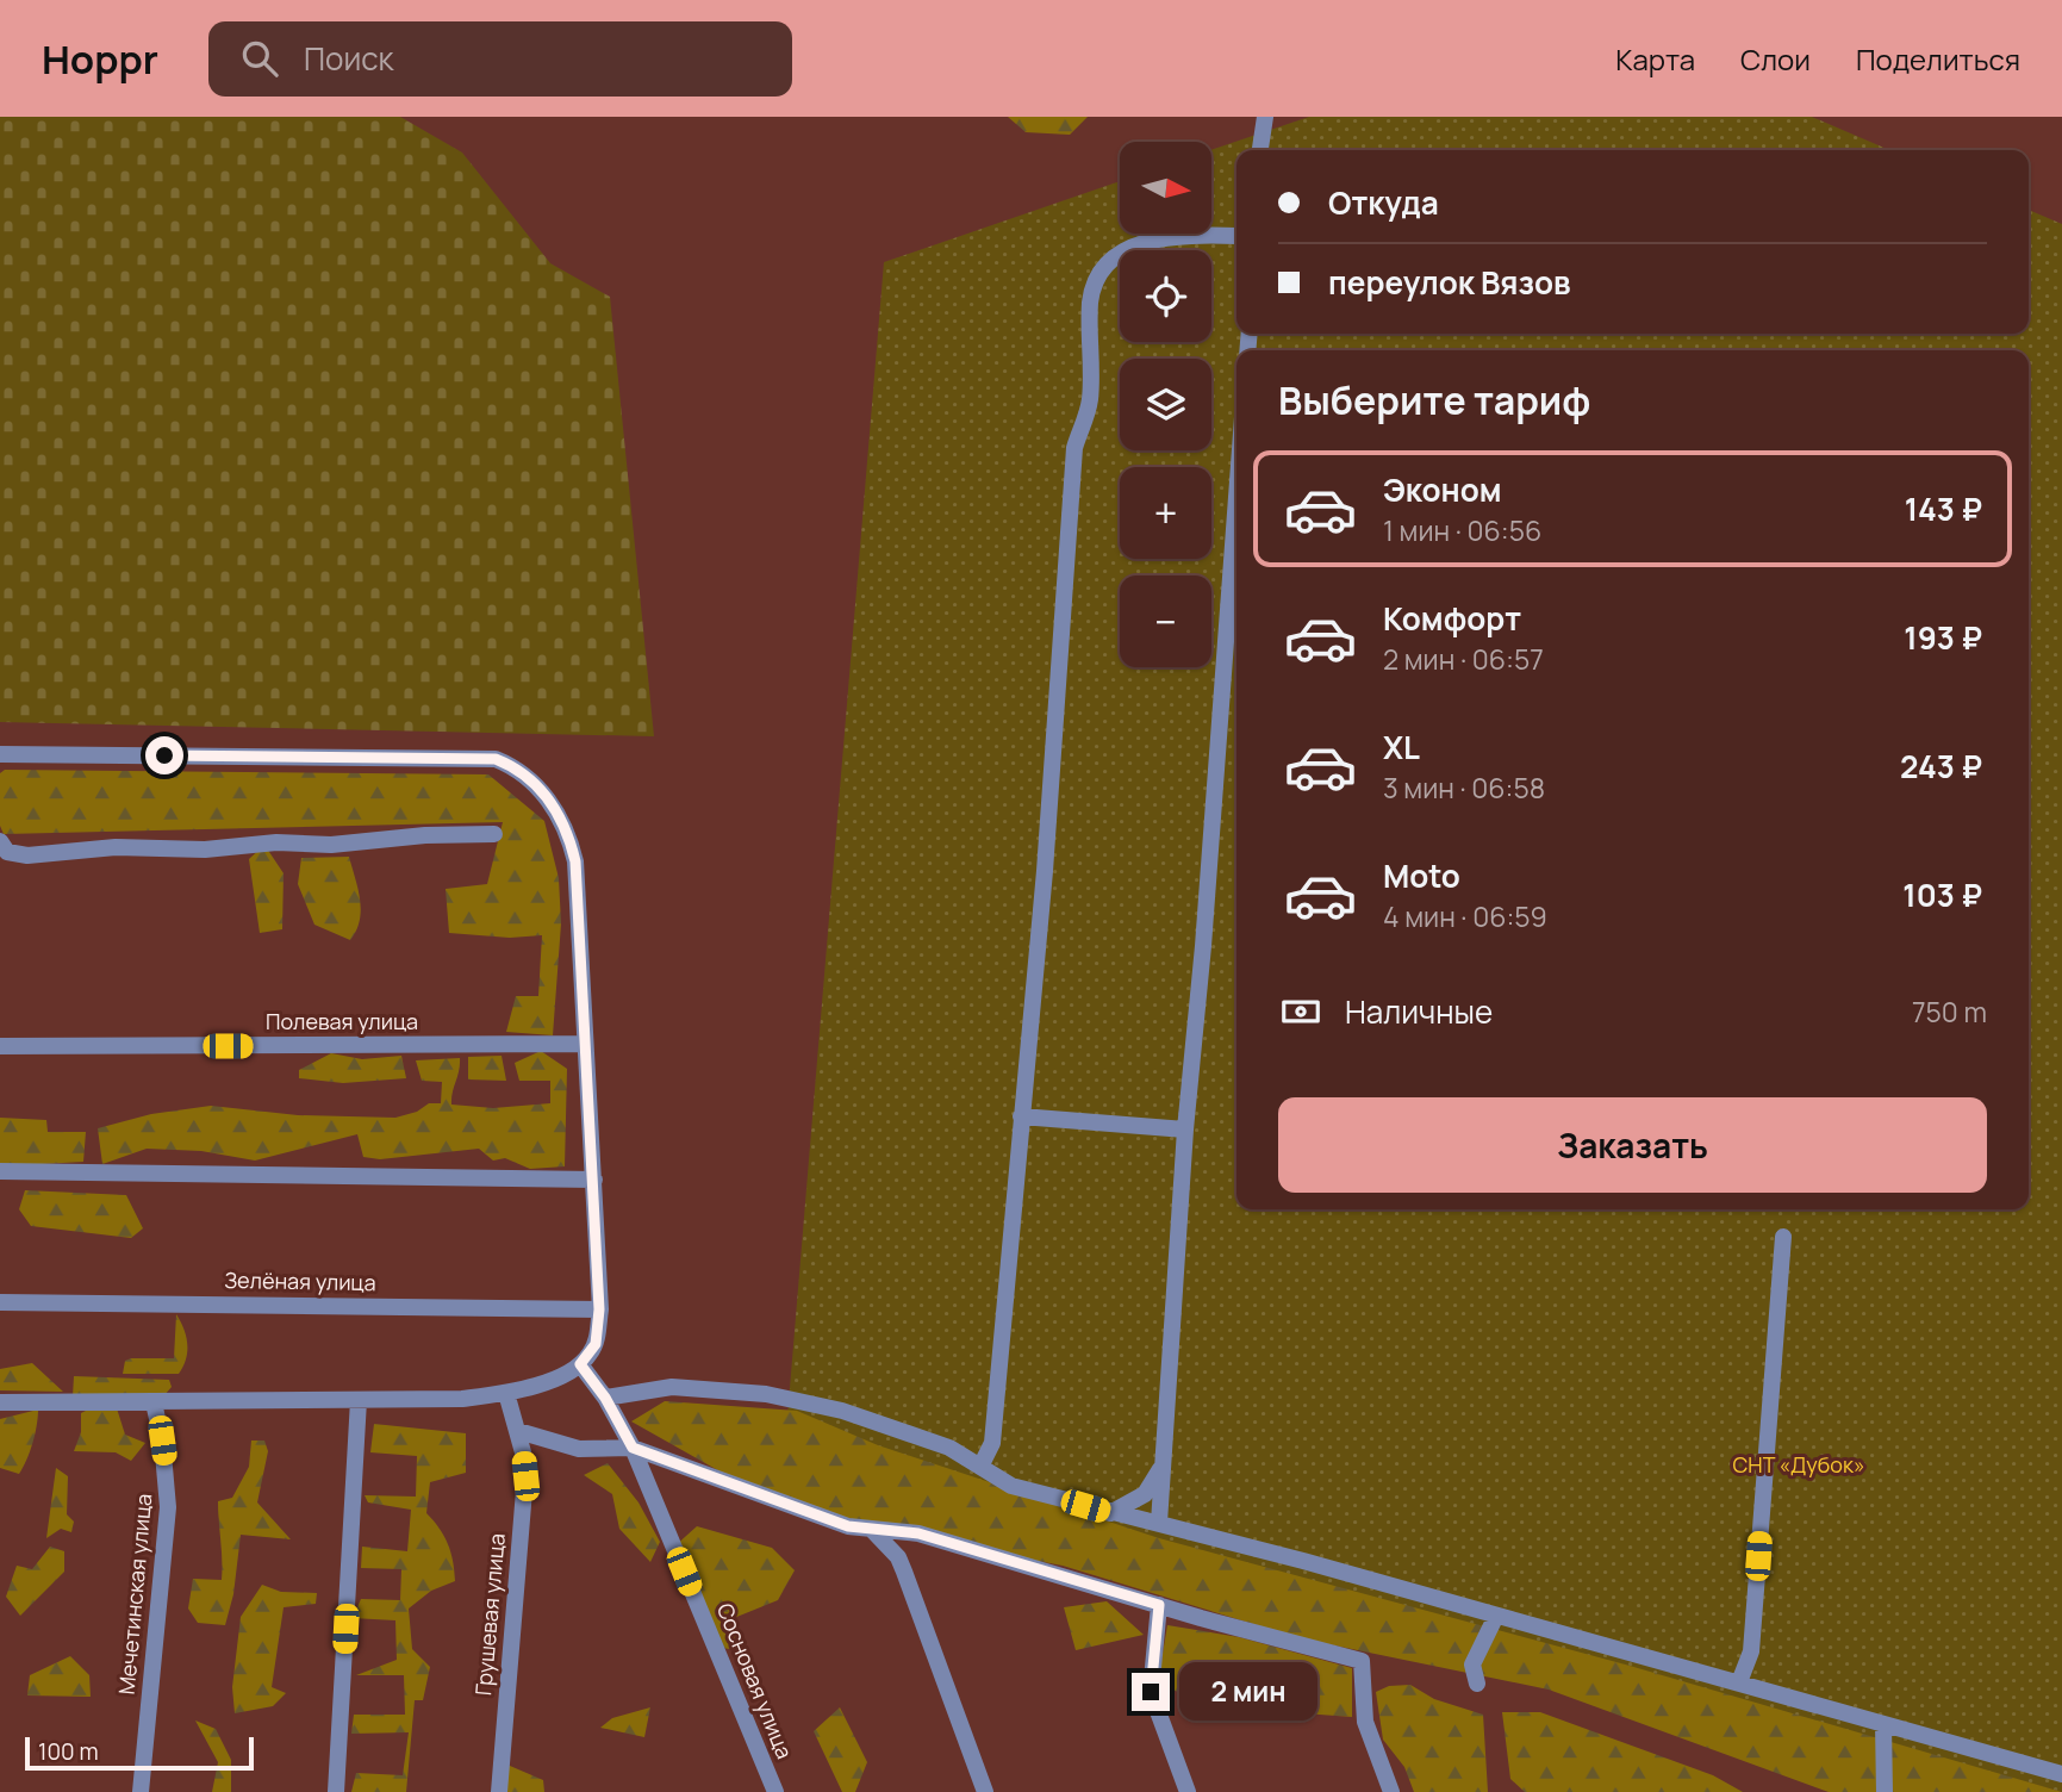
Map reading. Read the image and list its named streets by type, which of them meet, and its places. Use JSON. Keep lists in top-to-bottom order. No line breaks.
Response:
{"streets":{"street":["Полевая улица","Зелёная улица","Мечетинская улица","Грушевая улица","Сосновая улица"]},"parks":["СНТ «Дубок»"],"scale_bar":"100 m","north":"right","page":{"header":"Hoppr","search":"Поиск","nav":["Карта","Слои","Поделиться"],"map_buttons":["+","−"],"banner":["Откуда","переулок Вязов"],"heading":"Выберите тариф","list":[{"name":"Эконом","note":"1 мин · 06:56","value":"143 ₽"},{"name":"Комфорт","note":"2 мин · 06:57","value":"193 ₽"},{"name":"XL","note":"3 мин · 06:58","value":"243 ₽"},{"name":"Moto","note":"4 мин · 06:59","value":"103 ₽"}],"pay":["Наличные","750 m"],"buttons":"Заказать","bubble":"2 мин","scale":"100 m"}}
